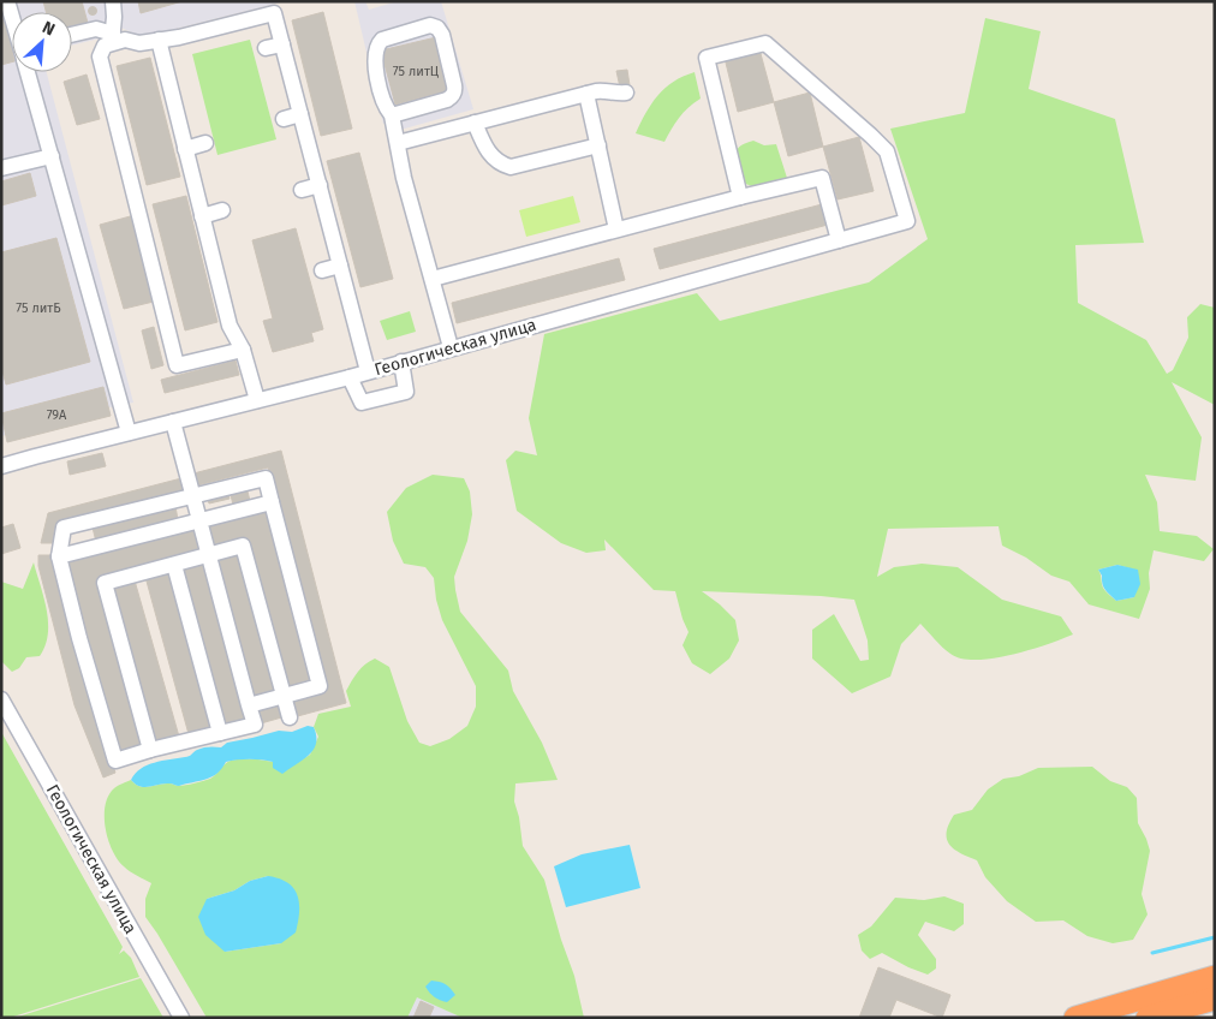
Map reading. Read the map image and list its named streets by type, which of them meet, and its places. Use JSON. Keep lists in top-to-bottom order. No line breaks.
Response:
{"streets":{"street":["Геологическая улица"]},"house_numbers":["75 литЦ","75 литБ","79А"],"north":"top right"}
